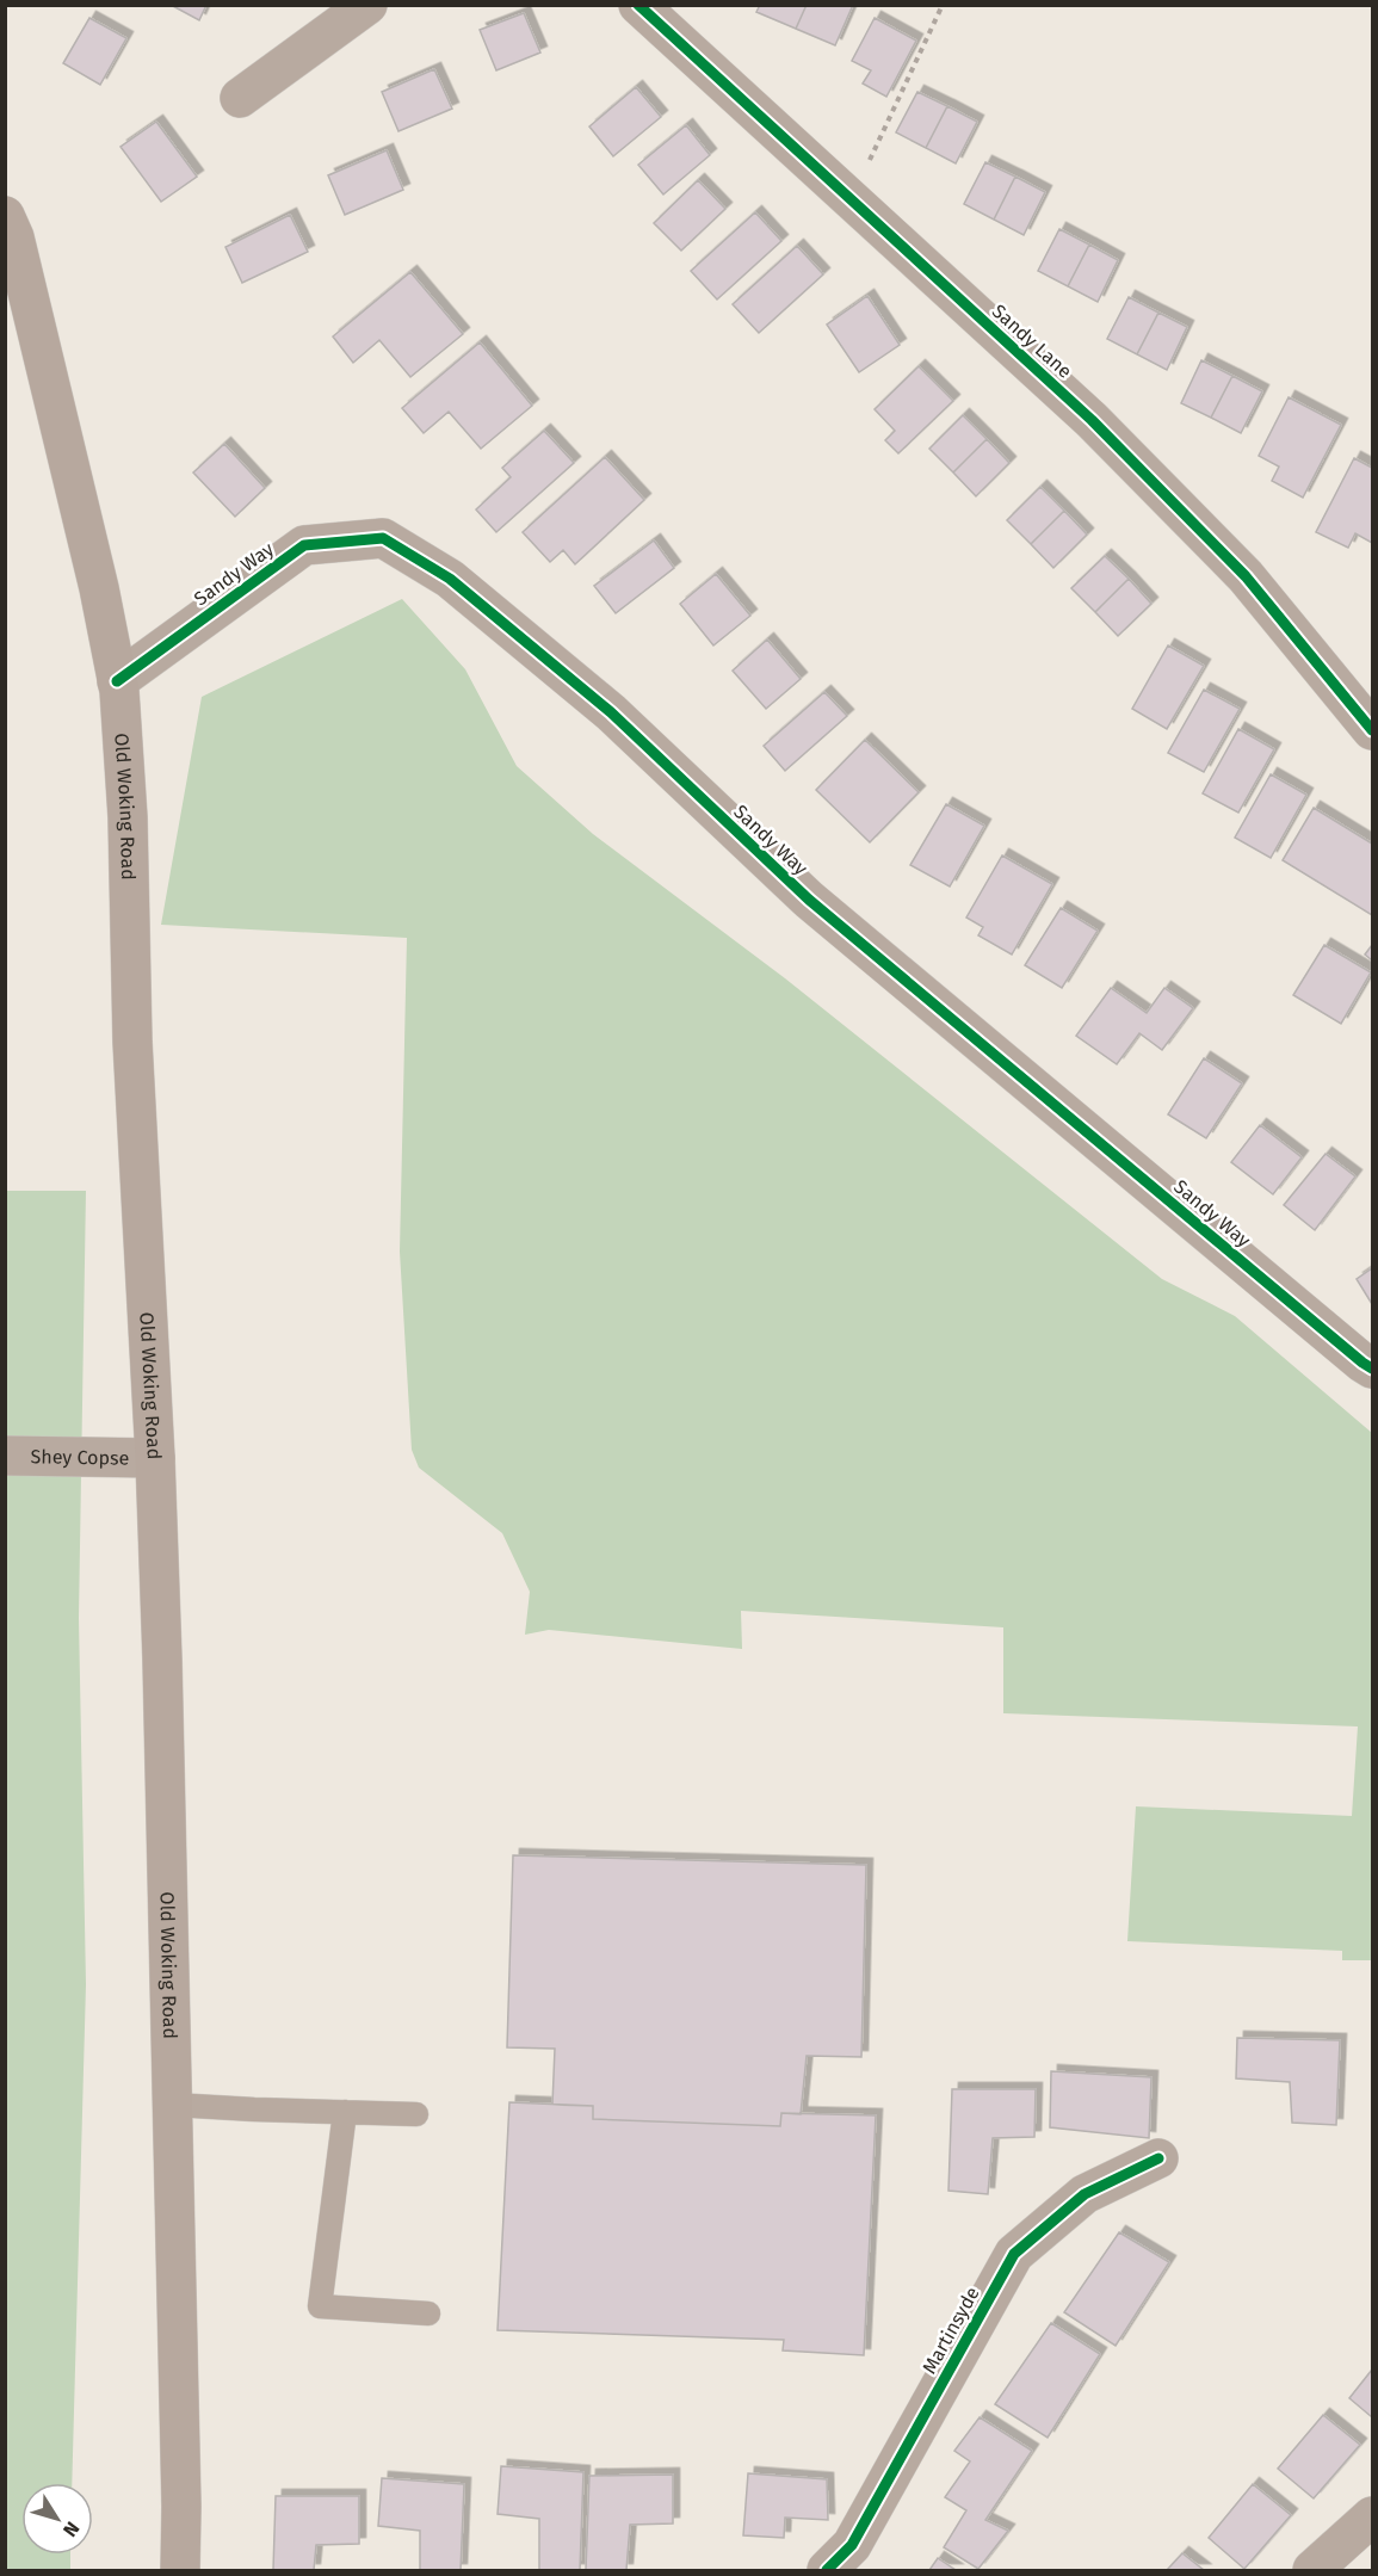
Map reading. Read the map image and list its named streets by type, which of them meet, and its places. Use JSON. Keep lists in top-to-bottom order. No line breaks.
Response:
{"streets":{"main road":["Old Woking Road"],"street":["Sandy Lane","Sandy Way","Shey Copse","Martinsyde"]},"crossings":[["Sandy Way","Old Woking Road"],["Old Woking Road","Shey Copse"]],"north":"bottom right"}
